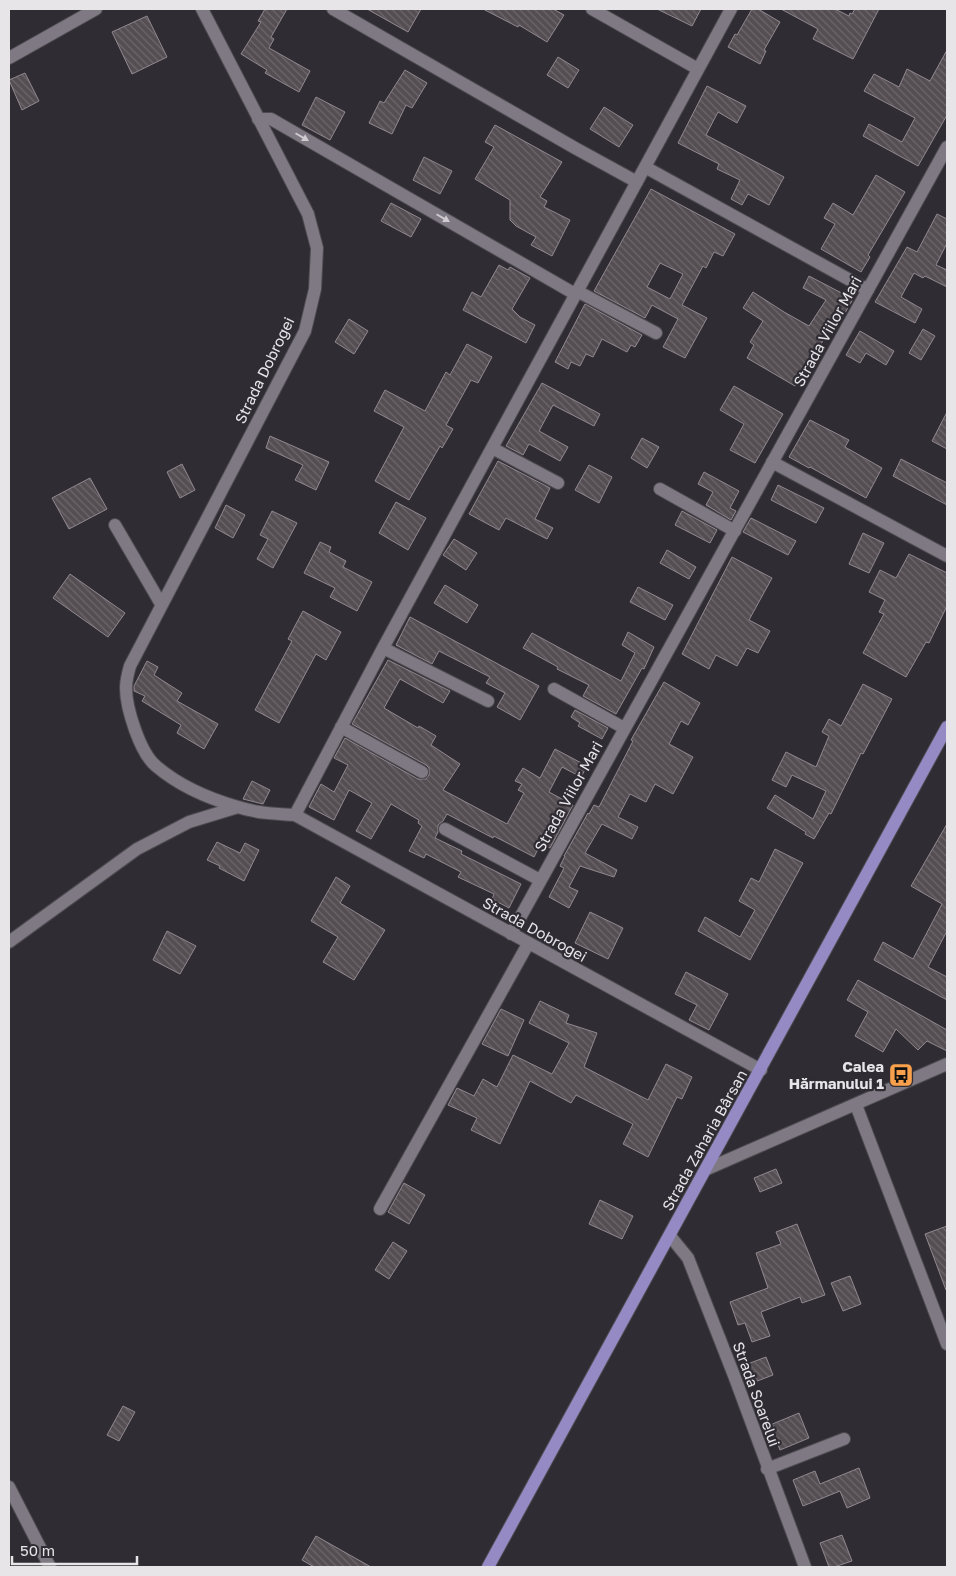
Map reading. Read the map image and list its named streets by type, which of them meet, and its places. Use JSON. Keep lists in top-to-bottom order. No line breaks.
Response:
{"streets":{"main road":["Strada Zaharia Bârsan"],"street":["Strada Viilor Mari","Strada Dobrogei","Strada Soarelui"]},"crossings":[["Strada Viilor Mari","Strada Dobrogei"],["Strada Dobrogei","Strada Zaharia Bârsan"],["Strada Zaharia Bârsan","Strada Soarelui"]],"places":{"bus stop":["Calea Hărmanului 1"]},"scale_bar":"50 m"}
